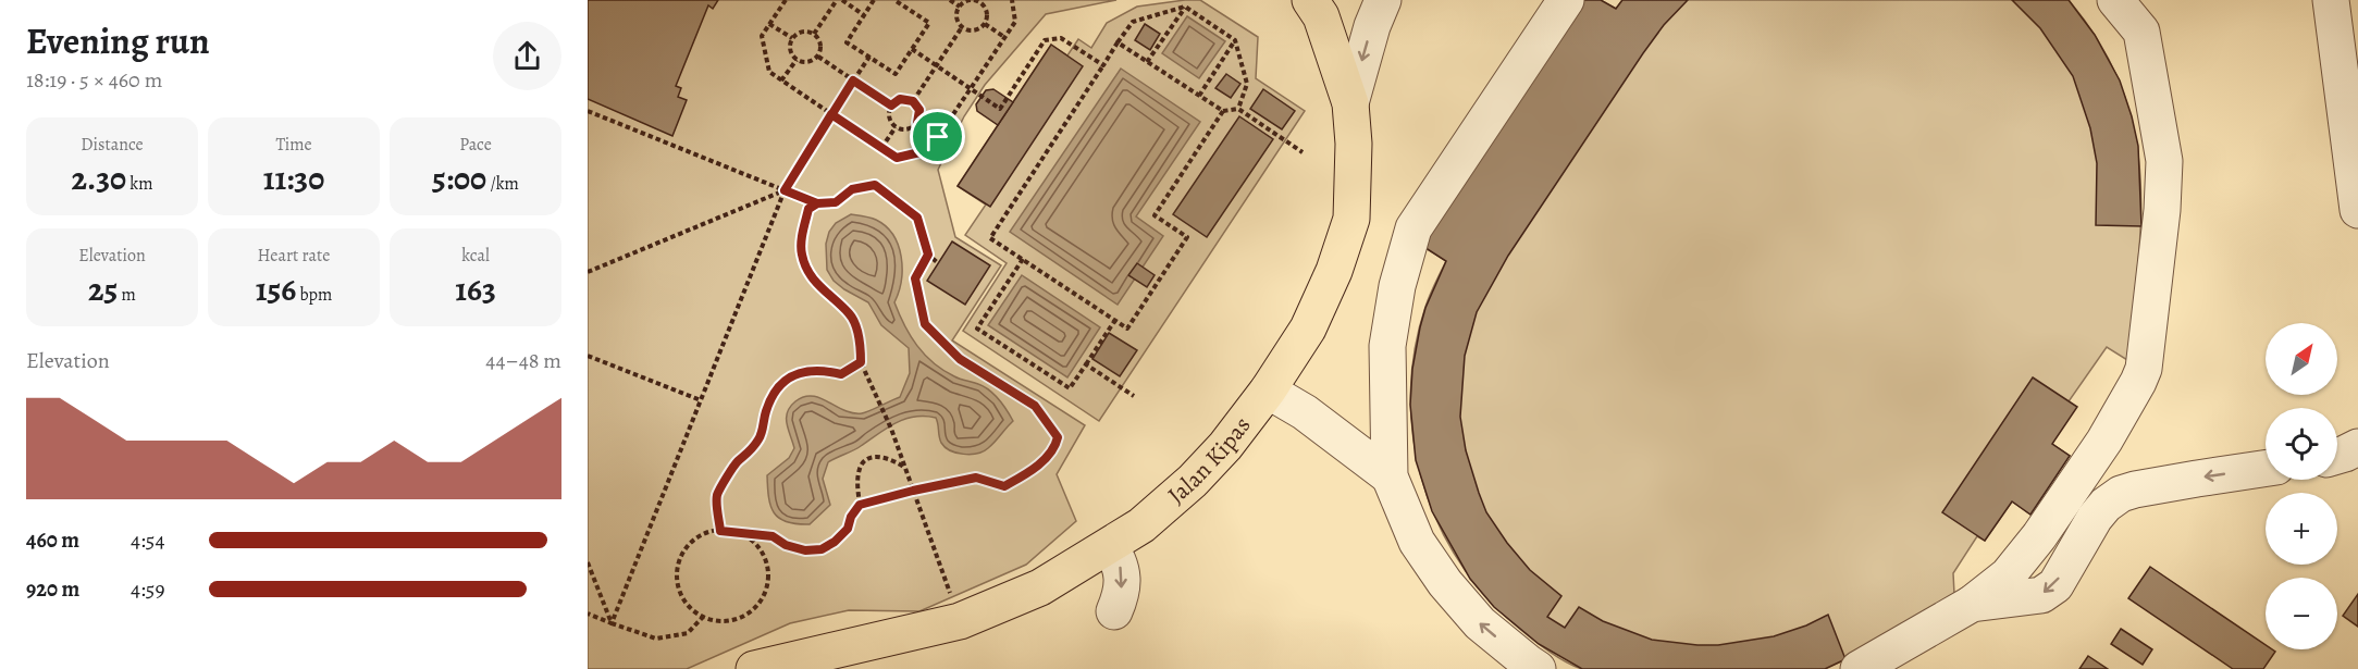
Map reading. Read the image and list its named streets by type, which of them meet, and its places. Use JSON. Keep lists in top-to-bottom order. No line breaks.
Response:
{"streets":{"main road":["Jalan Kipas"]},"north":"top right","page":{"heading":["Evening run","18:19 · 5 × 460 m"],"stats":[["Distance","2.30 km"],["Time","11:30"],["Pace","5:00 /km"],["Elevation","25 m"],["Heart rate","156 bpm"],["kcal","163"]],"map_buttons":["+","−"],"chart":["Elevation","44–48 m"],"list":[{"name":"460 m","note":"4:54"},{"name":"920 m","note":"4:59"}]}}
